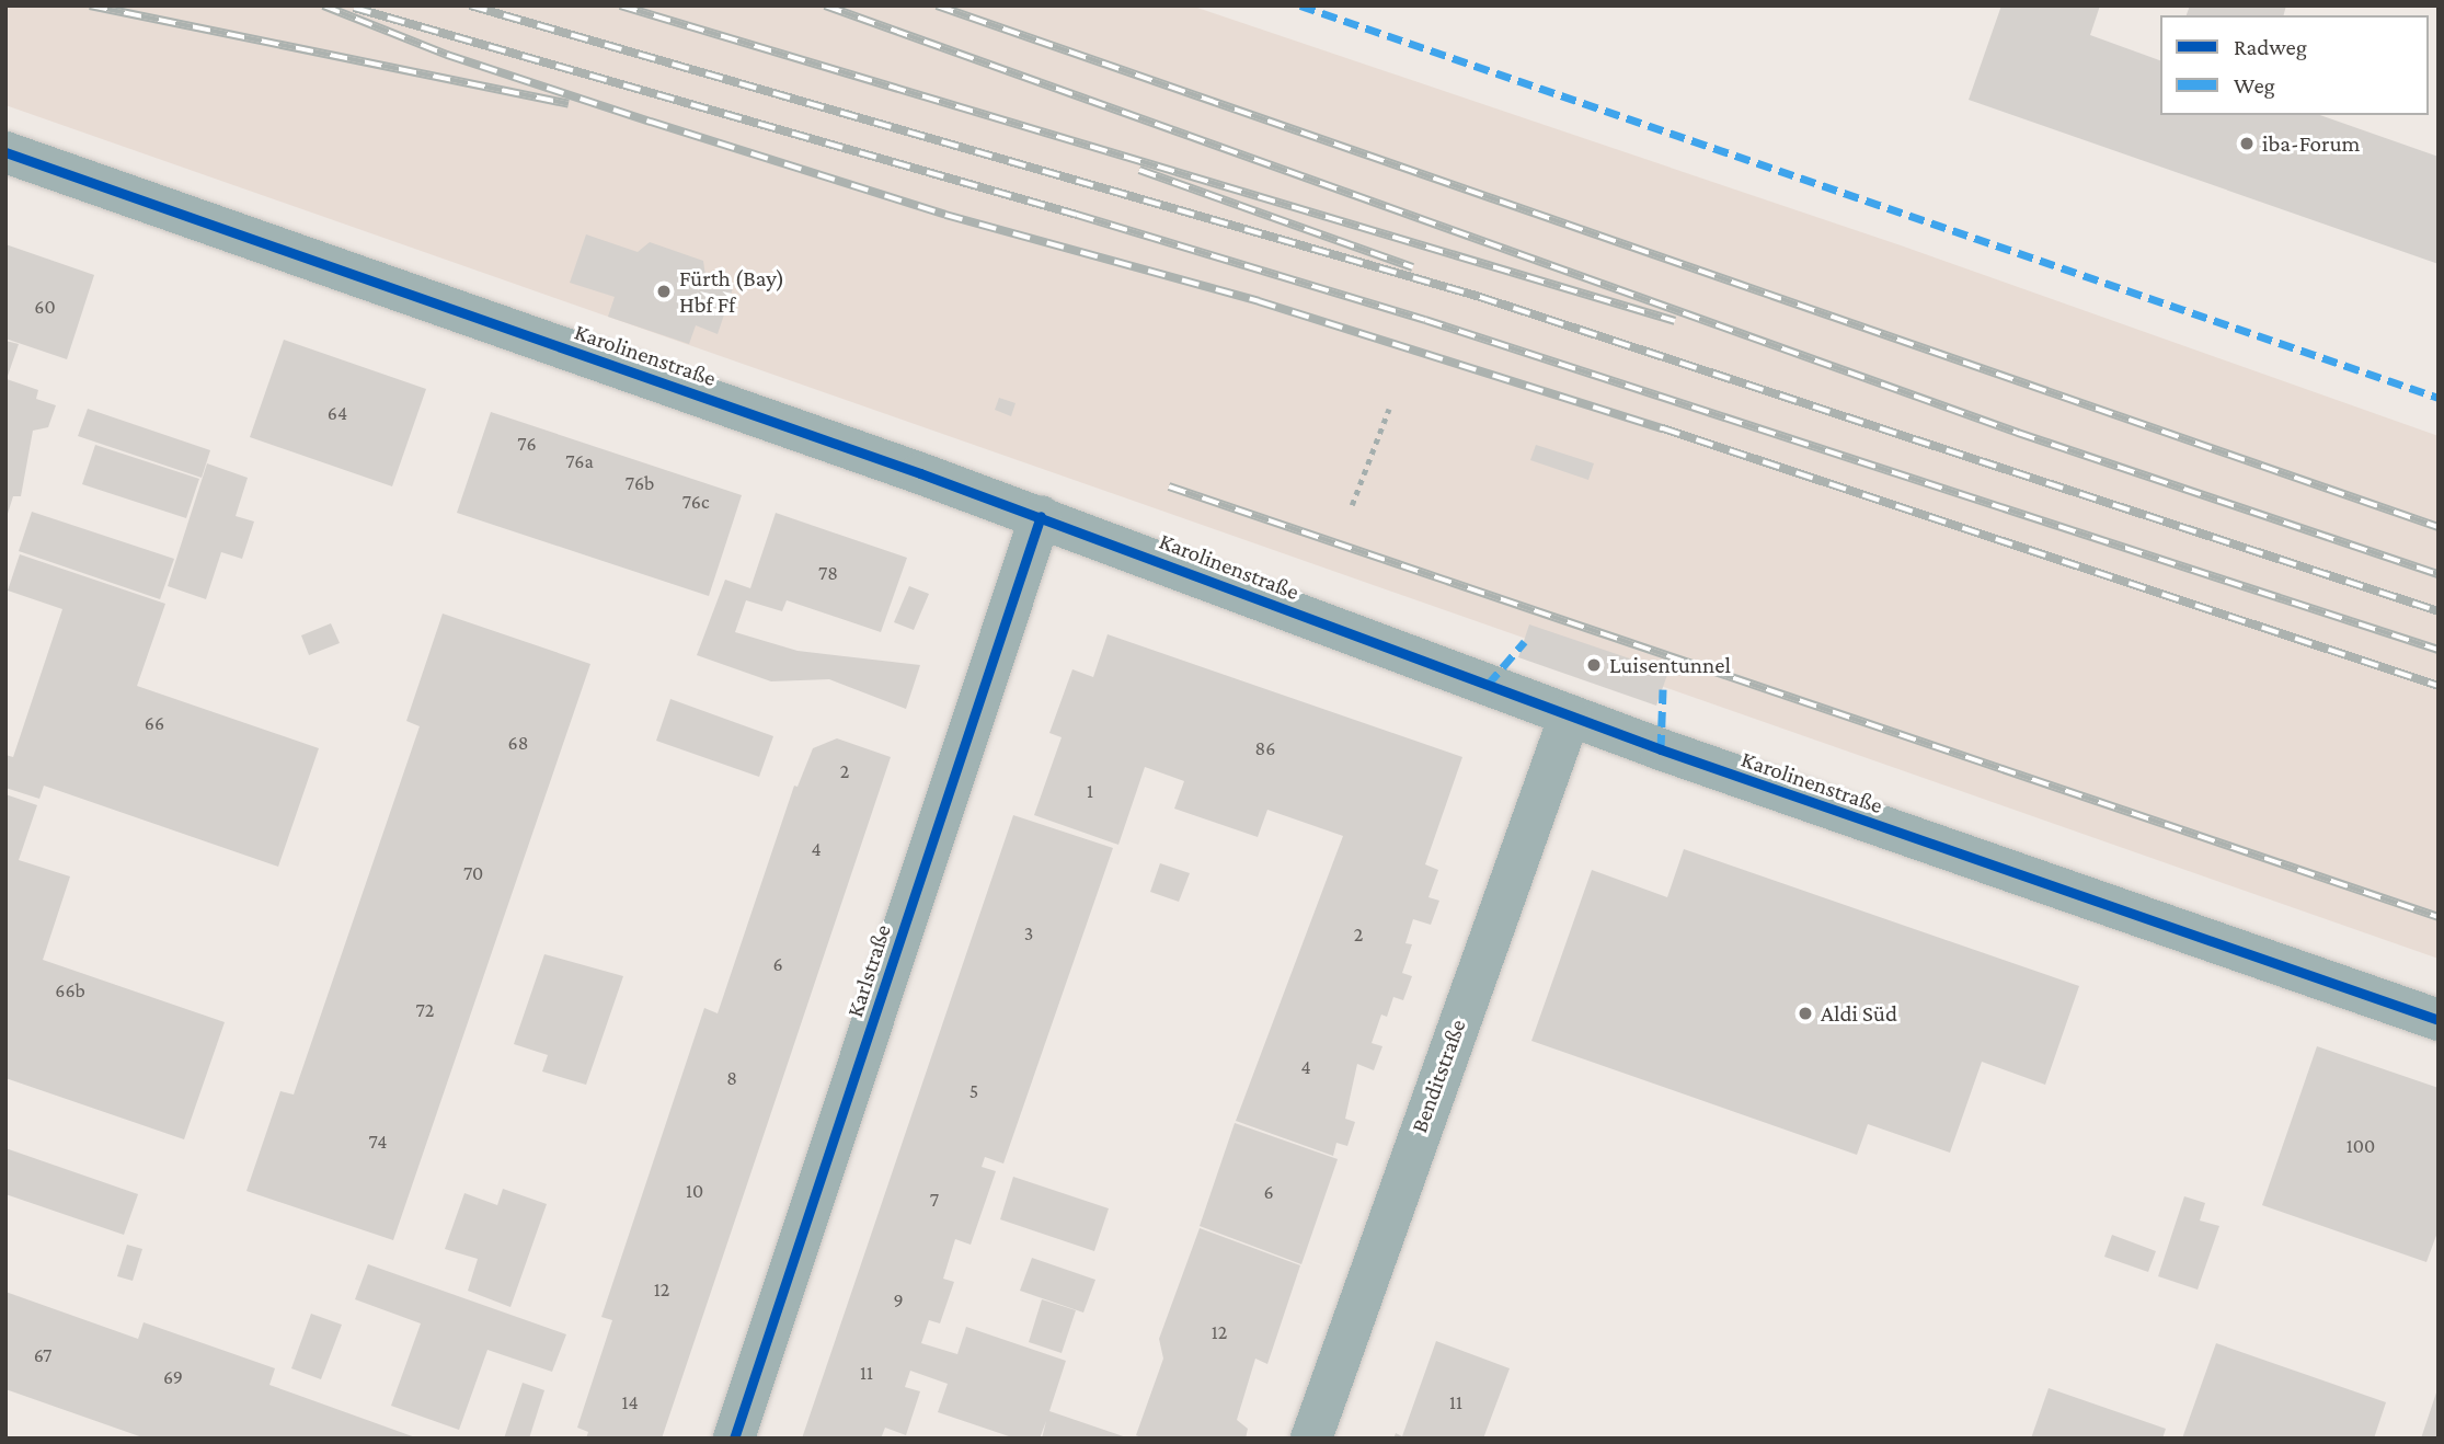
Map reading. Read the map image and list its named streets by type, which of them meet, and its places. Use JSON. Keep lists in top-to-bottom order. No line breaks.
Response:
{"streets":{"street":["Karolinenstraße","Karlstraße","Benditstraße"]},"crossings":[["Karolinenstraße","Karlstraße"],["Karolinenstraße","Benditstraße"]],"places":["iba-Forum","Fürth (Bay) Hbf Ff","Luisentunnel","Aldi Süd"],"house_numbers":["60","64","76","76a","76b","76c","78","66","68","86","2","1","4","70","3","2","6","66b","72","4","8","5","74","100","10","6","7","12","9","12","67","11","69","14","11"],"legend":["Radweg","Weg"]}
